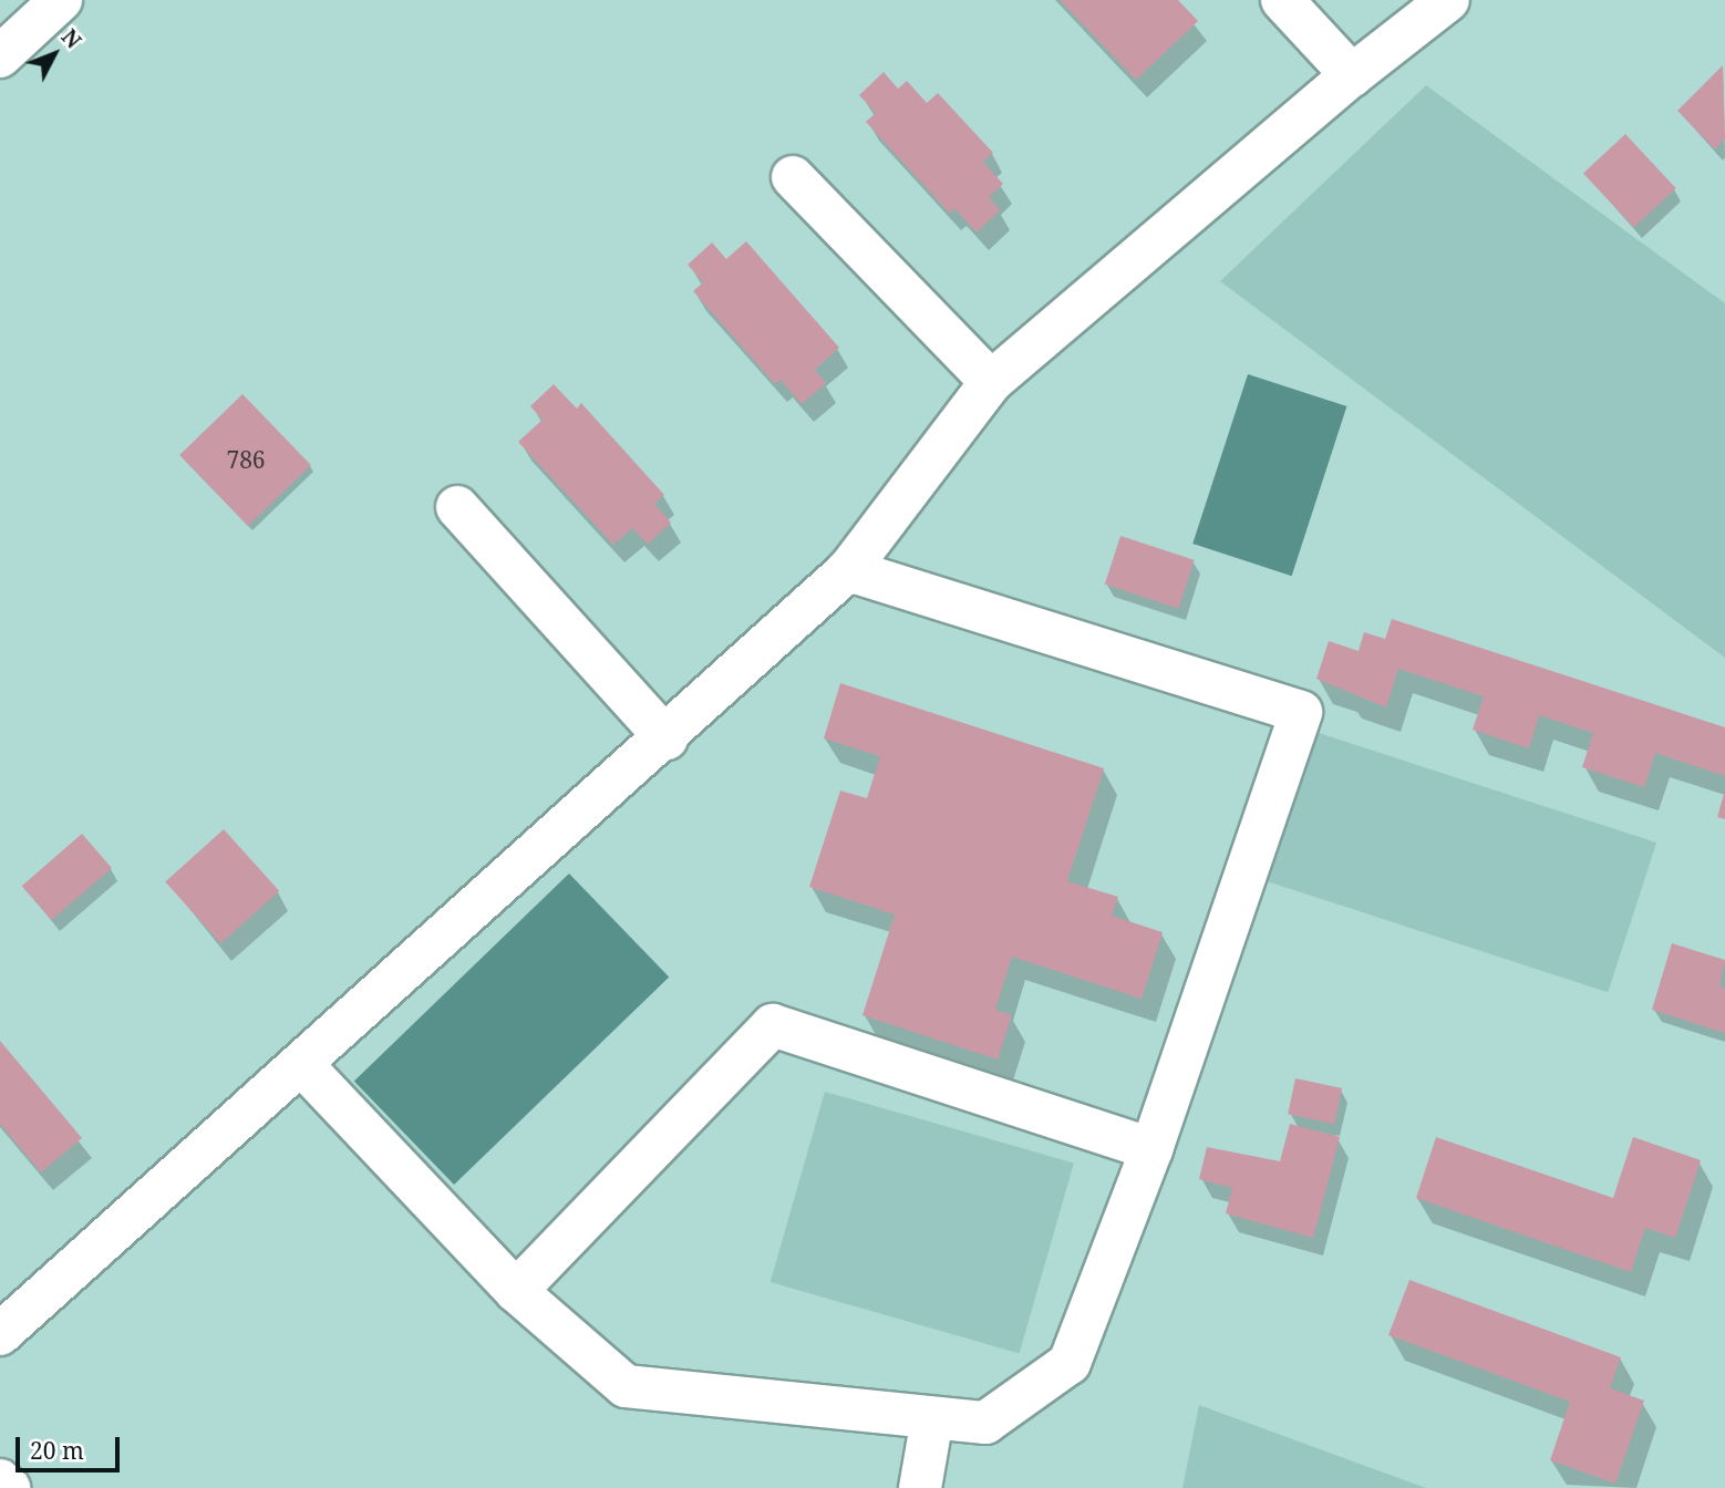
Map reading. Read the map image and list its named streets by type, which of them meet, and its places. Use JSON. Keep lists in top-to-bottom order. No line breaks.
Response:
{"house_numbers":["786"],"scale_bar":"20 m","north":"top right"}
